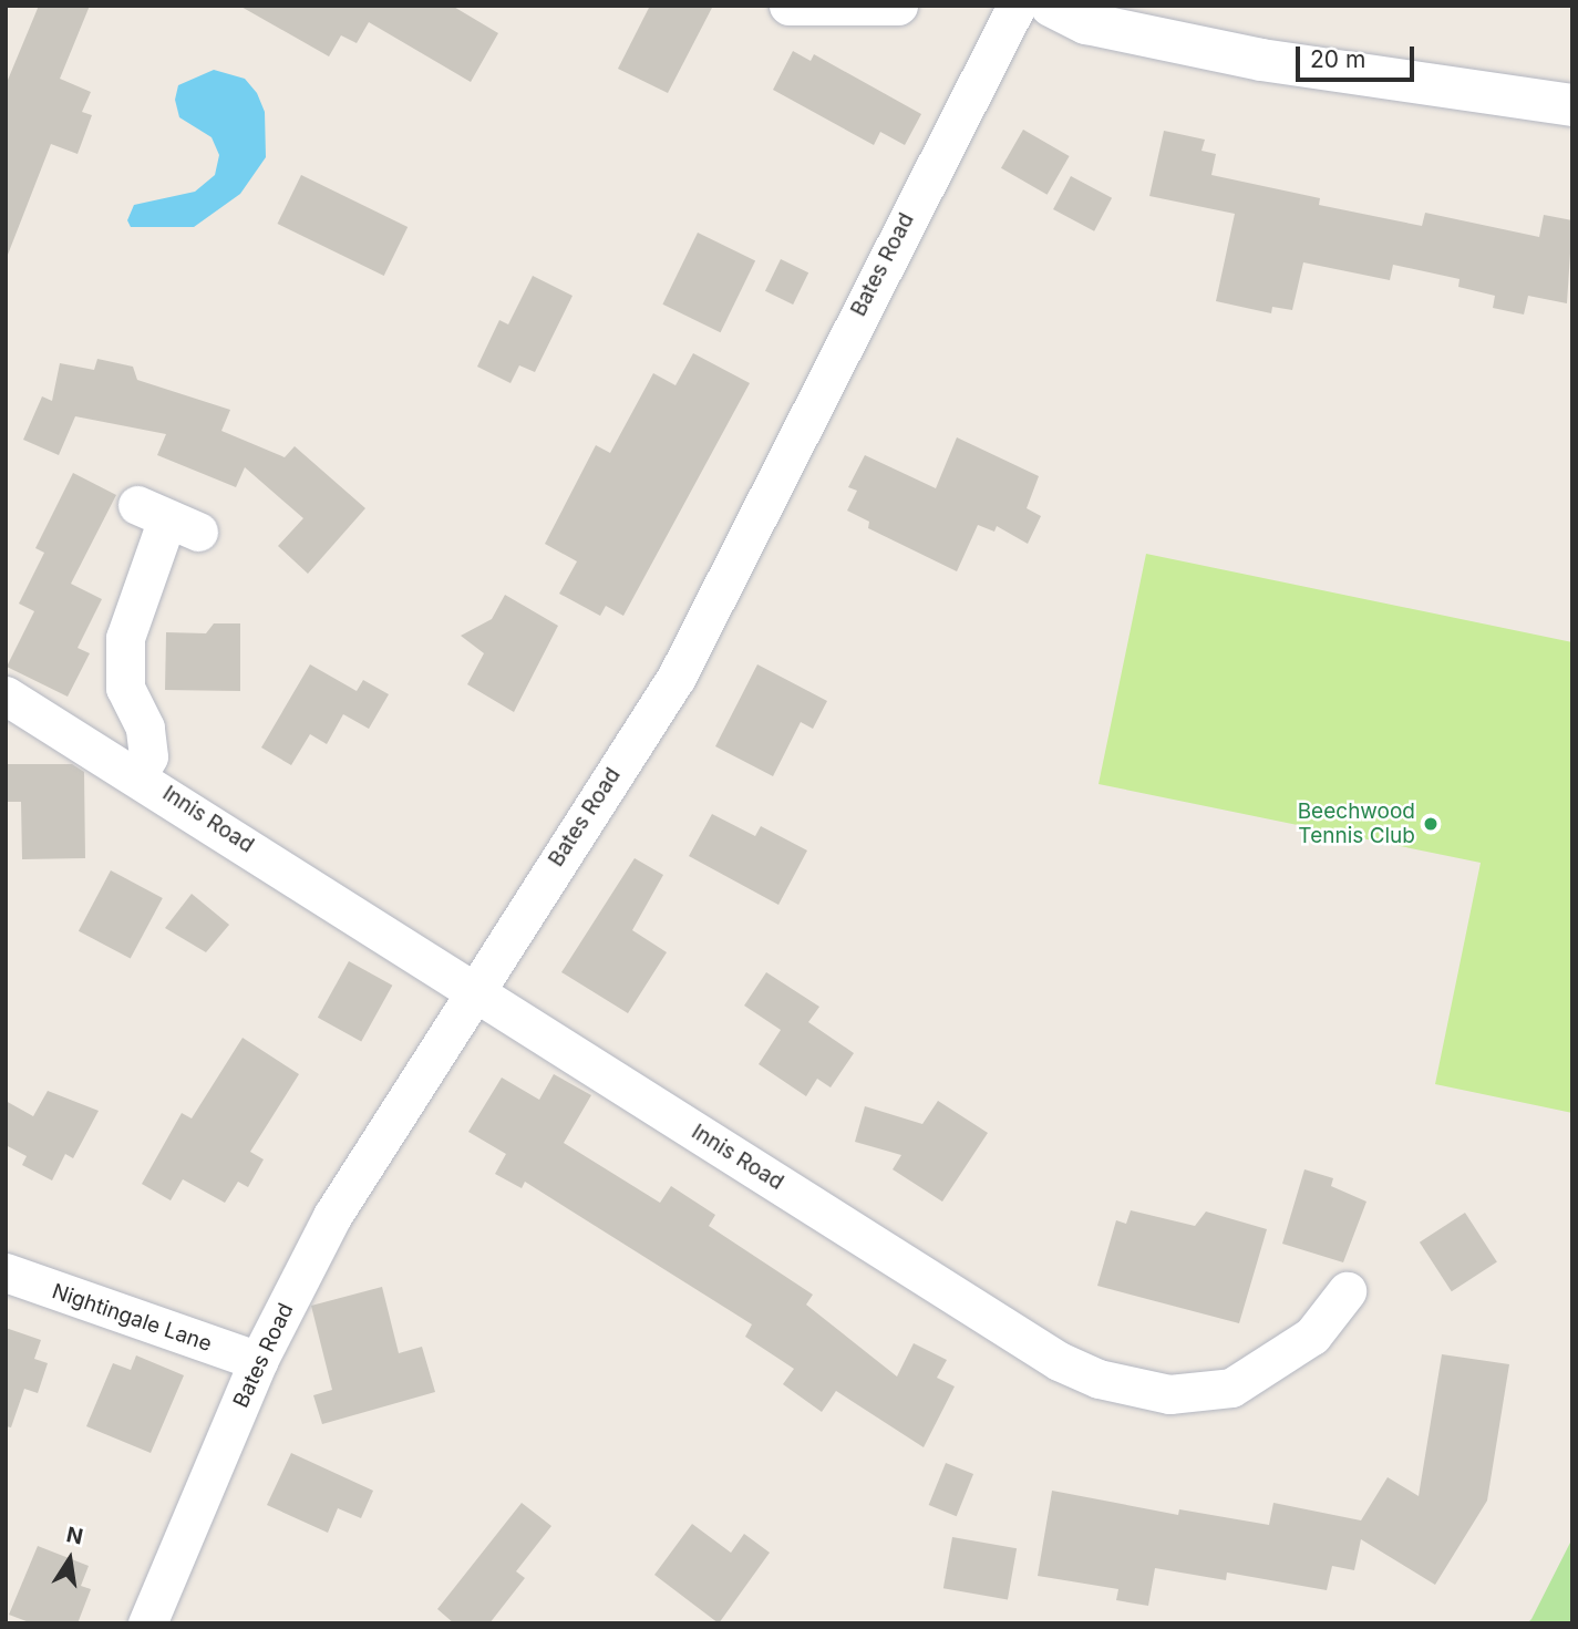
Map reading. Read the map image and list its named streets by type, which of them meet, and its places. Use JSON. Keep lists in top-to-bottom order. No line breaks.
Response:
{"streets":{"street":["Bates Road","Innis Road","Nightingale Lane"]},"crossings":[["Bates Road","Innis Road"],["Bates Road","Nightingale Lane"]],"places":["Beechwood Tennis Club"],"scale_bar":"20 m","north":"top"}
